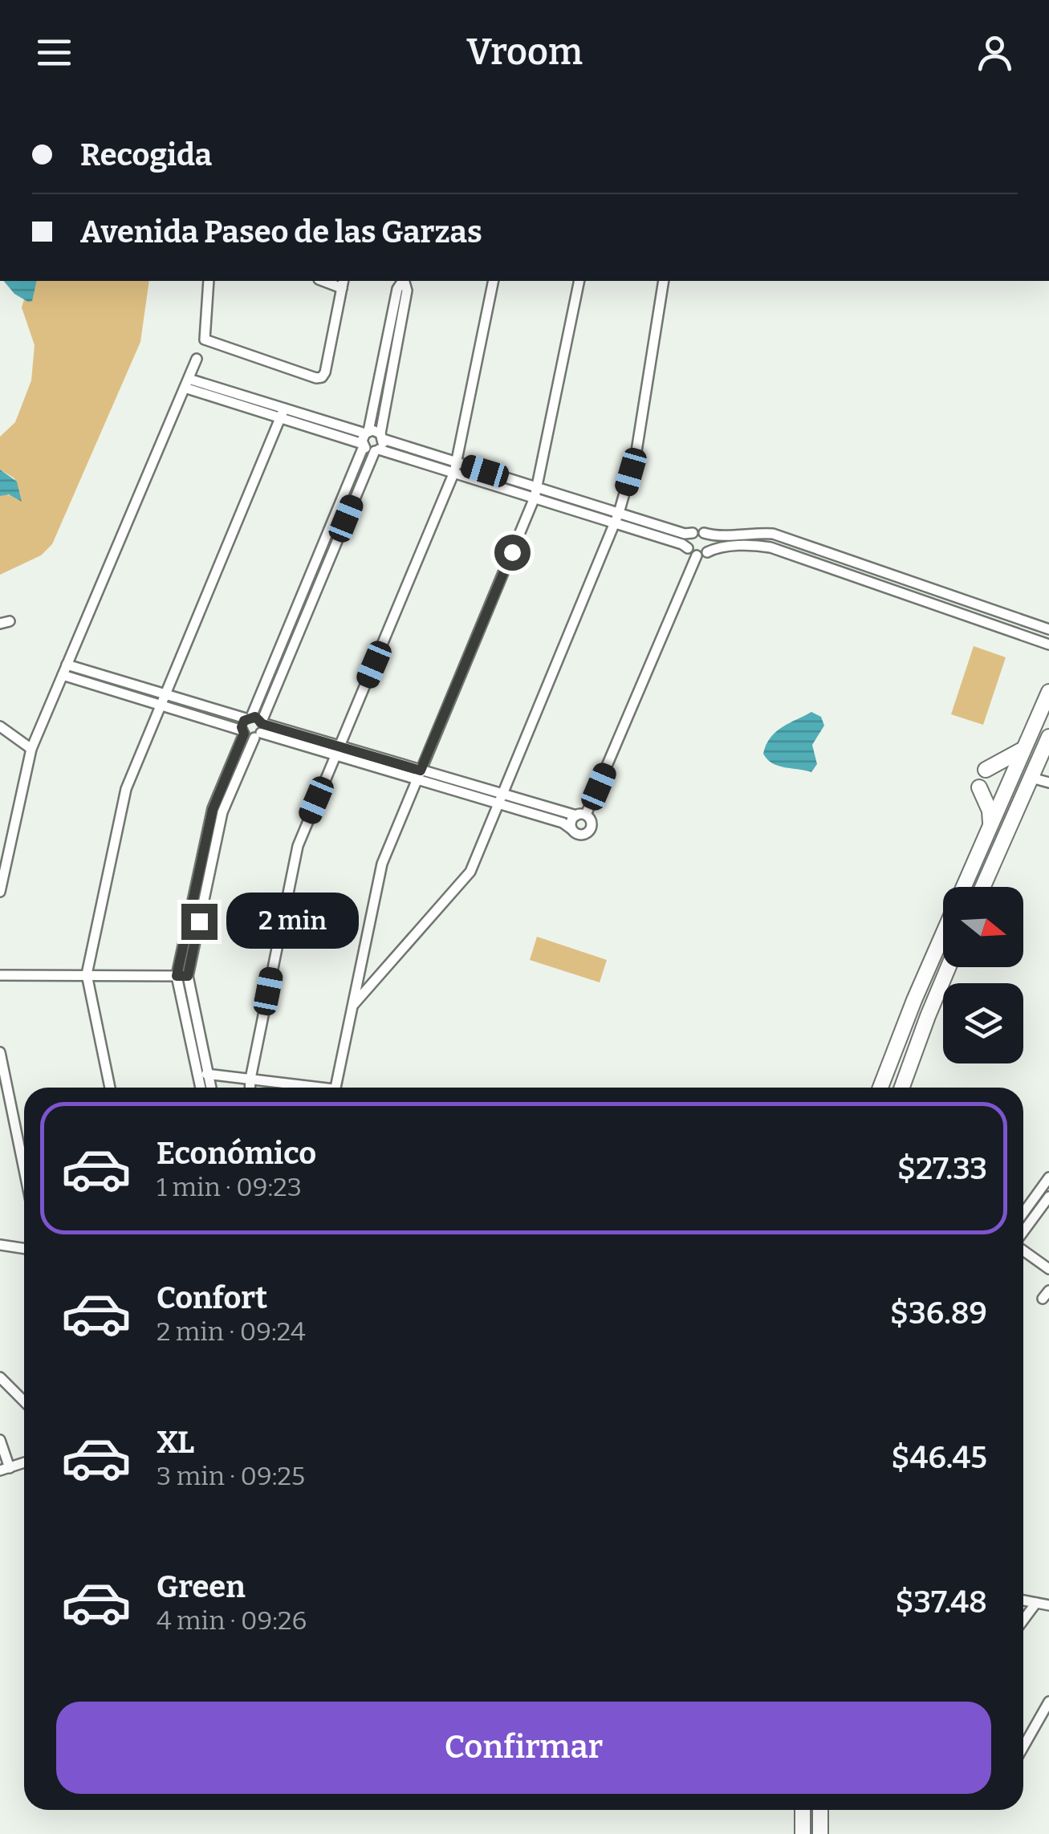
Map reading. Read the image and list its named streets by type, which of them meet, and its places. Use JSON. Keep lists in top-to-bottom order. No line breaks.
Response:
{"north":"right","page":{"header":"Vroom","banner":["Recogida","Avenida Paseo de las Garzas"],"bubble":"2 min","list":[{"name":"Económico","note":"1 min · 09:23","value":"$27.33"},{"name":"Confort","note":"2 min · 09:24","value":"$36.89"},{"name":"XL","note":"3 min · 09:25","value":"$46.45"},{"name":"Green","note":"4 min · 09:26","value":"$37.48"}],"buttons":"Confirmar"}}
